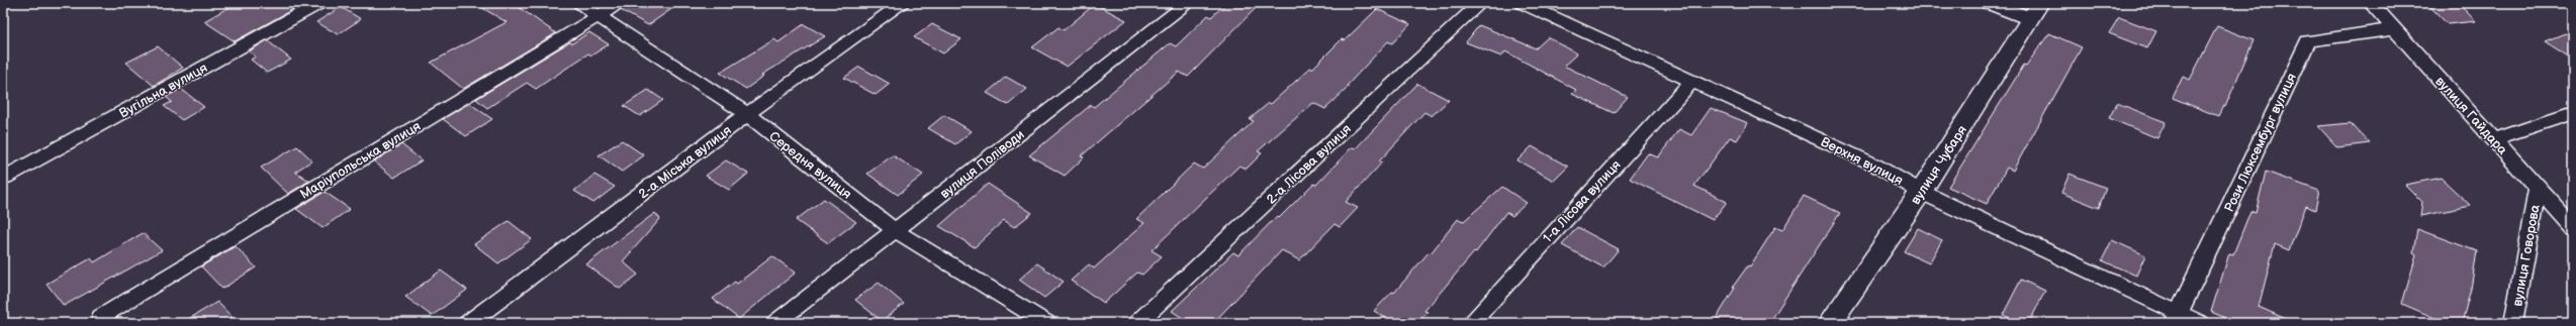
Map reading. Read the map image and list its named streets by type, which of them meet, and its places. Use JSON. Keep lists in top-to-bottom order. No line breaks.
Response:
{"streets":{"street":["Вугільна вулиця","вулиця Гайдара","Рози Люксембург вулиця","Маріупольська вулиця","Верхня вулиця","2-а Міська вулиця","вулиця Поліводи","2-а Лісова вулиця","Середня вулиця","вулиця Чубаря","1-а Лісова вулиця","вулиця Говорова"]},"crossings":[["вулиця Гайдара","Рози Люксембург вулиця"],["вулиця Гайдара","вулиця Говорова"],["Рози Люксембург вулиця","Верхня вулиця"],["Маріупольська вулиця","Середня вулиця"],["Верхня вулиця","вулиця Чубаря"],["Верхня вулиця","1-а Лісова вулиця"],["2-а Міська вулиця","Середня вулиця"],["вулиця Поліводи","Середня вулиця"]]}
